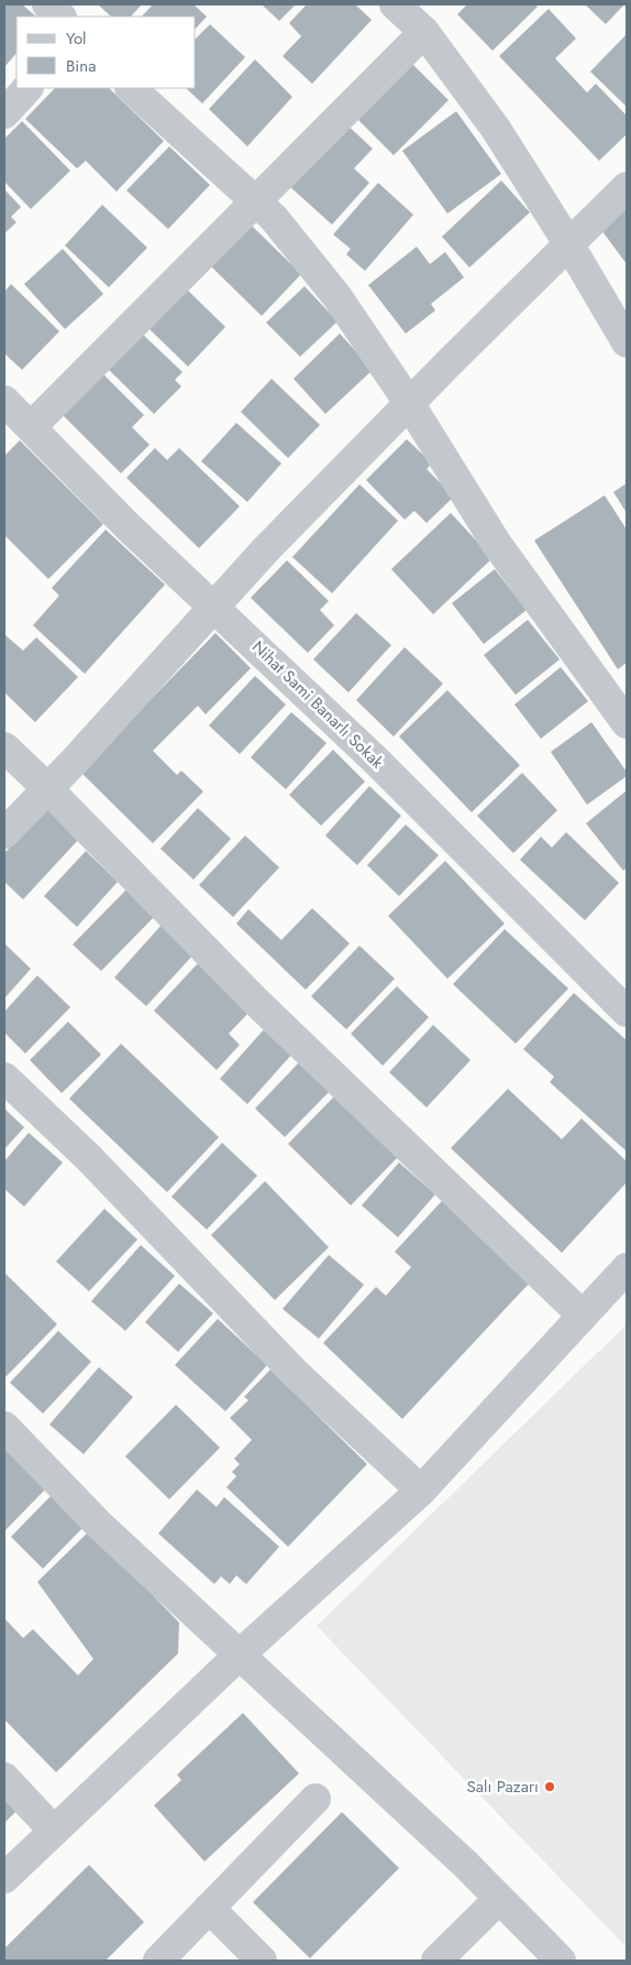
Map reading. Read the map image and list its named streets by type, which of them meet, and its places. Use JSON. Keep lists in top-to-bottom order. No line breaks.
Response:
{"streets":{"street":["Nihat Sami Banarlı Sokak"]},"places":["Salı Pazarı"],"legend":["Yol","Bina"]}
